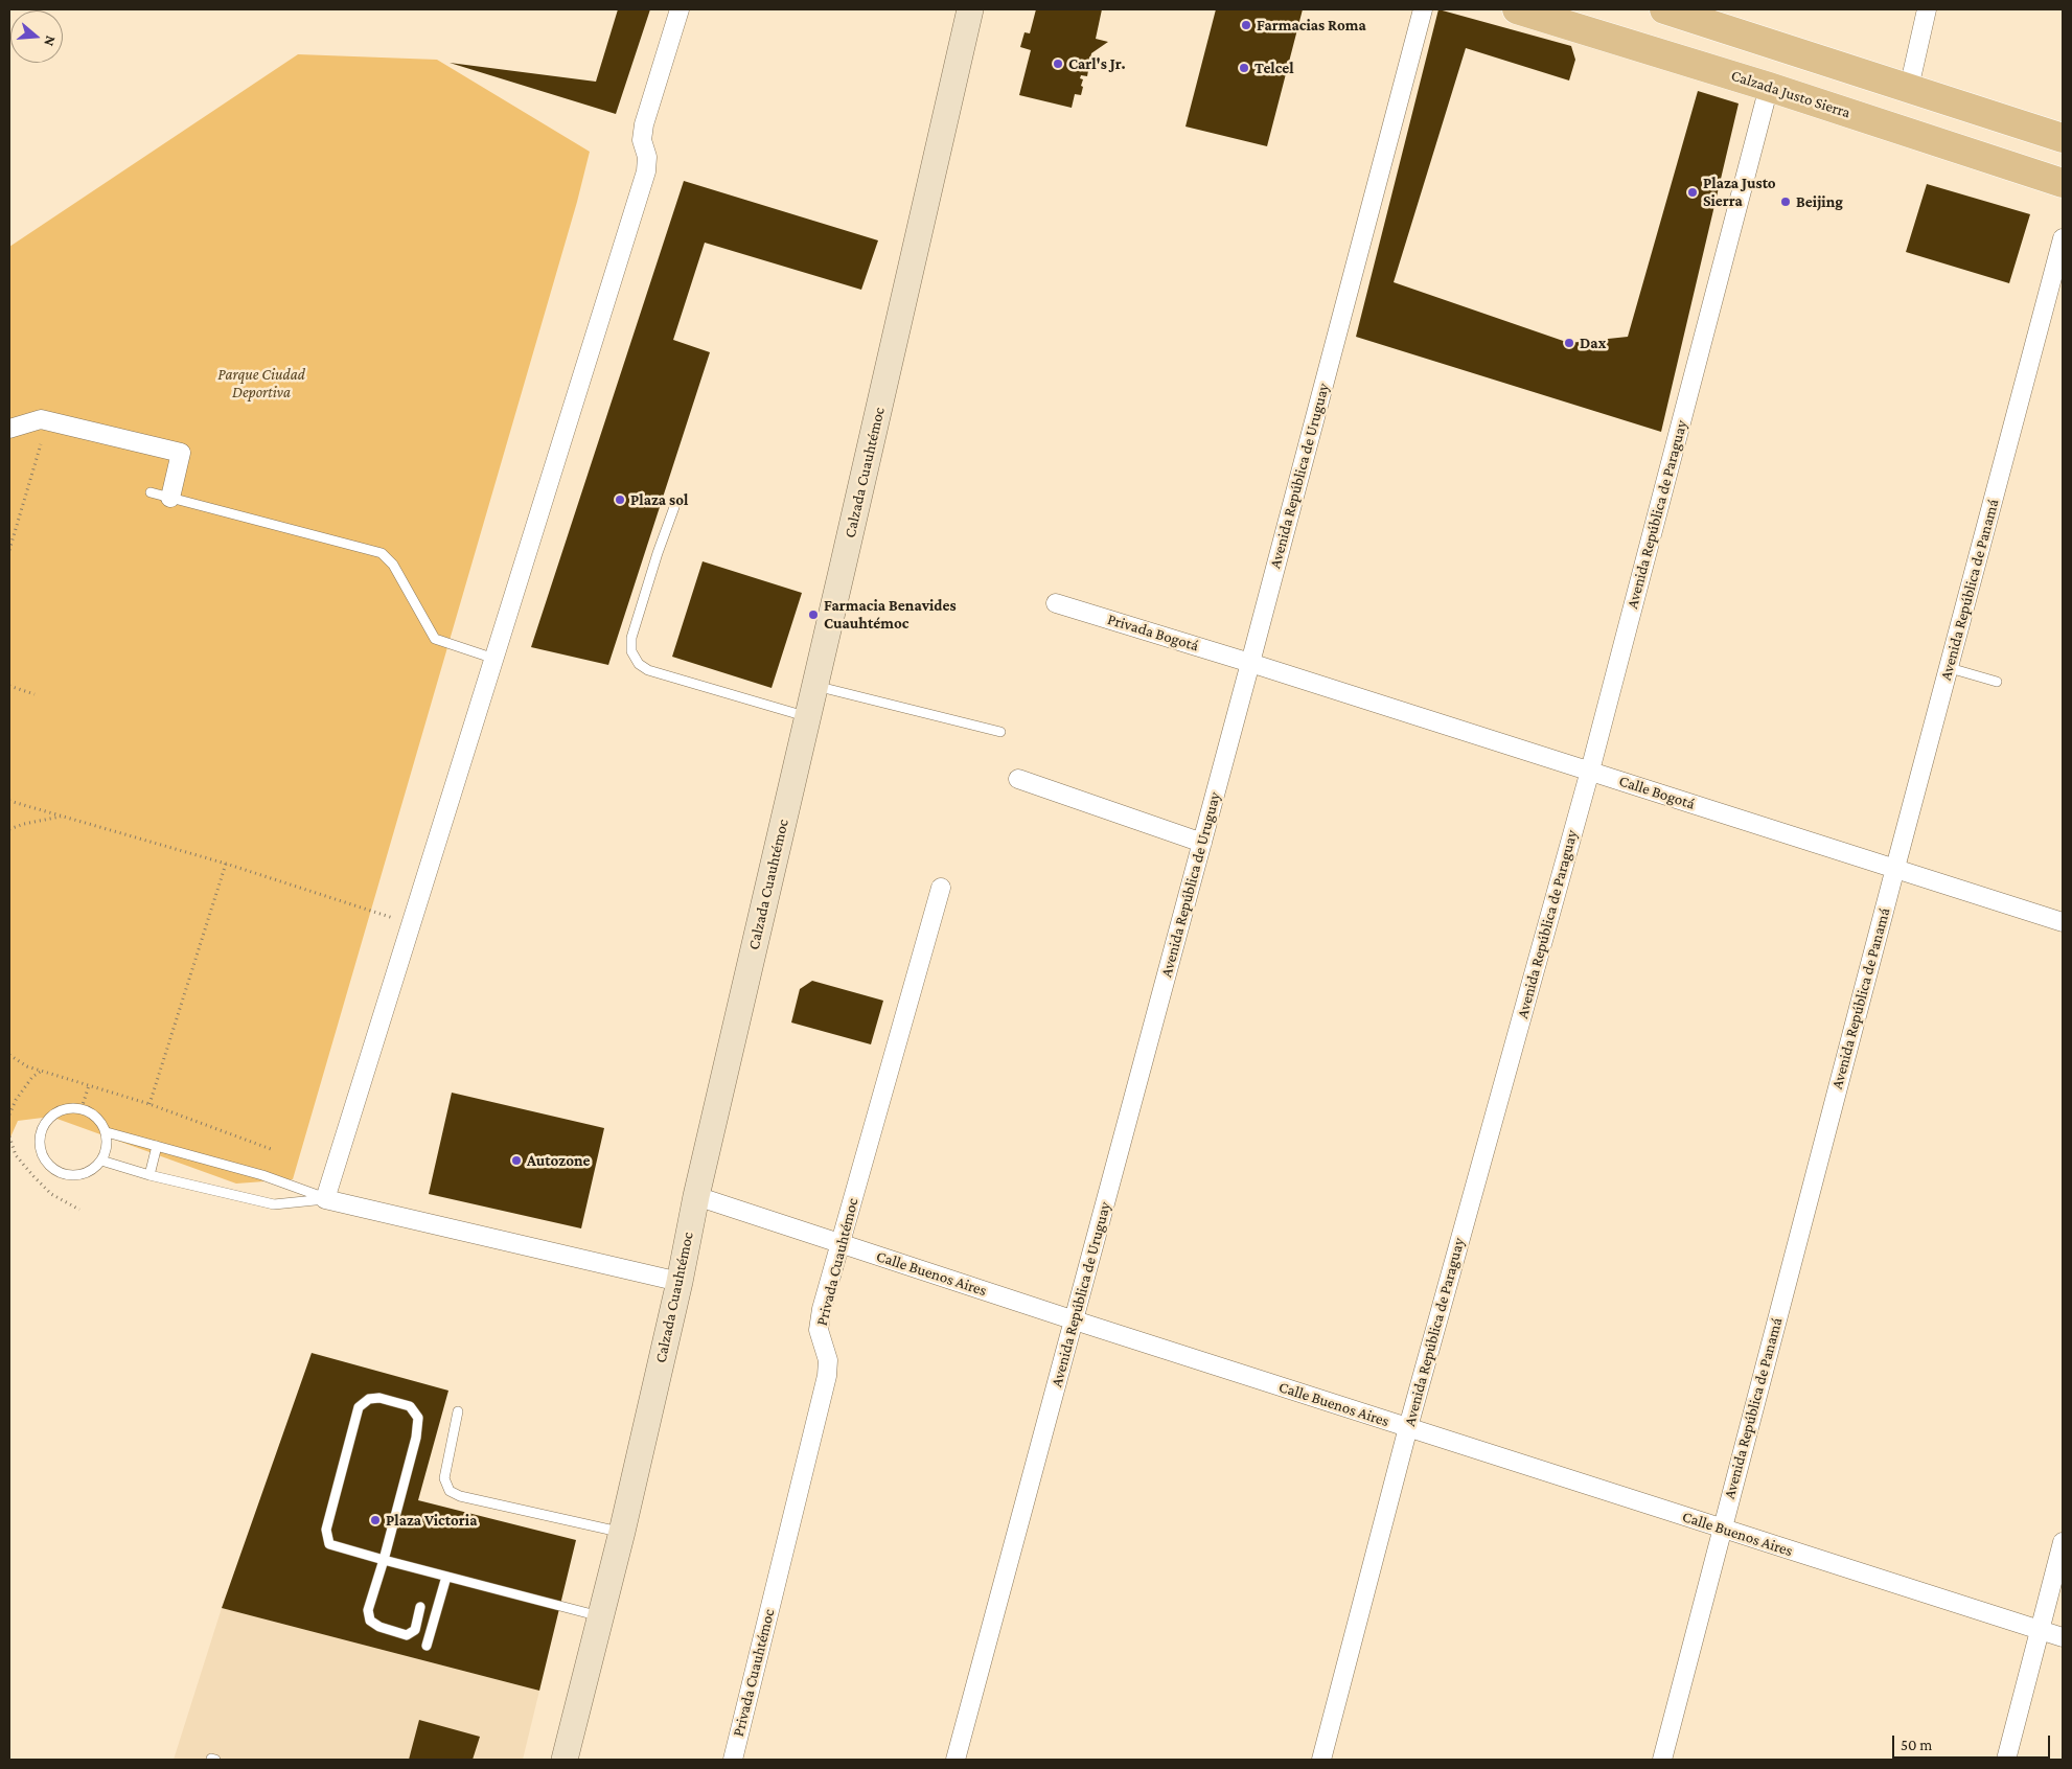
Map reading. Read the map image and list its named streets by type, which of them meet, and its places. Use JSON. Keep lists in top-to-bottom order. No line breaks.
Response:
{"streets":{"main road":["Calzada Justo Sierra","Calzada Cuauhtémoc"],"street":["Avenida República de Uruguay","Avenida República de Paraguay","Avenida República de Panamá","Privada Bogotá","Calle Bogotá","Privada Cuauhtémoc","Calle Buenos Aires"]},"crossings":[["Calzada Justo Sierra","Avenida República de Paraguay"],["Calzada Cuauhtémoc","Calle Buenos Aires"],["Avenida República de Uruguay","Privada Bogotá"],["Avenida República de Uruguay","Calle Bogotá"],["Avenida República de Uruguay","Calle Buenos Aires"],["Avenida República de Paraguay","Calle Bogotá"],["Avenida República de Paraguay","Calle Buenos Aires"],["Avenida República de Panamá","Calle Bogotá"],["Avenida República de Panamá","Calle Buenos Aires"],["Privada Bogotá","Calle Bogotá"],["Privada Cuauhtémoc","Calle Buenos Aires"]],"parks":["Parque Ciudad Deportiva"],"places":["Farmacias Roma","Carl's Jr.","Telcel","Plaza Justo Sierra","Beijing","Dax","Plaza sol","Farmacia Benavides Cuauhtémoc","Autozone","Plaza Victoria"],"scale_bar":"50 m","north":"right"}
